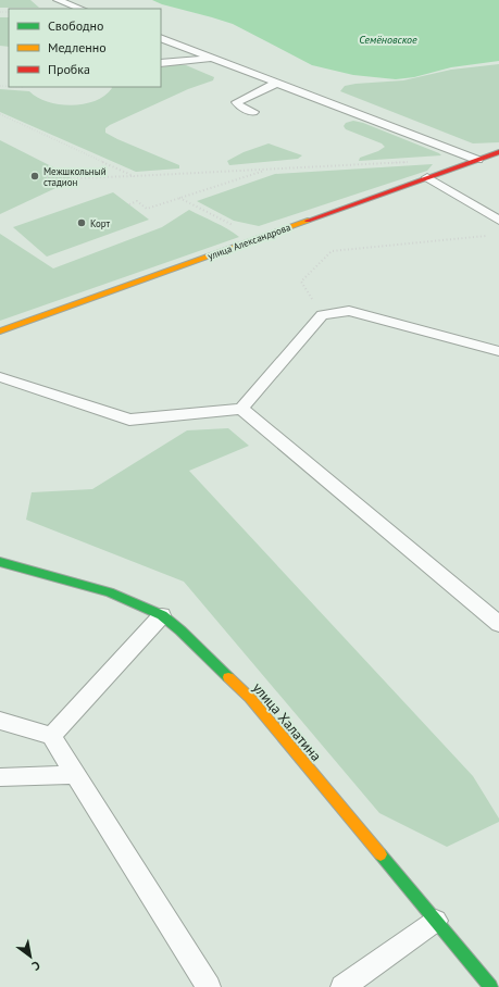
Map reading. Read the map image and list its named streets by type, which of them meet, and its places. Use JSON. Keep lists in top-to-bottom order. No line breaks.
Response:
{"streets":{"street":["улица Александрова","улица Халатина"]},"water":["Семёновское"],"places":["Межшкольный стадион","Корт"],"legend":["Свободно","Медленно","Пробка"],"north":"bottom right"}
